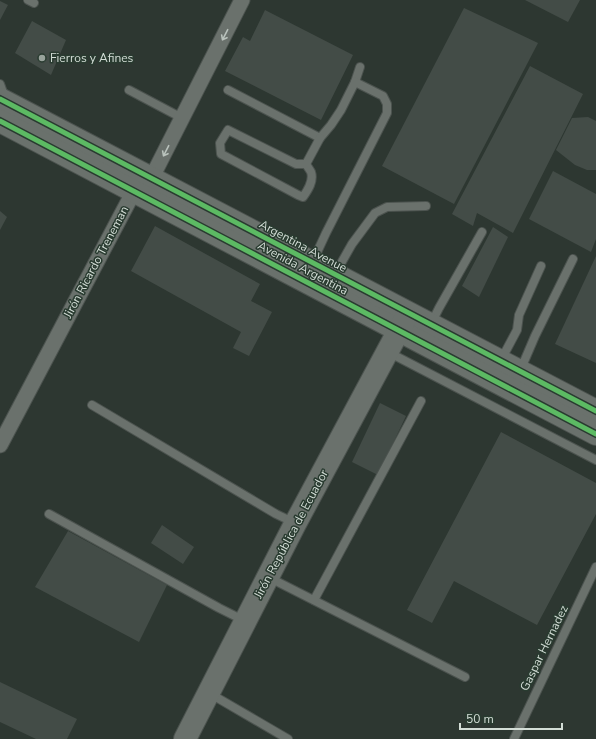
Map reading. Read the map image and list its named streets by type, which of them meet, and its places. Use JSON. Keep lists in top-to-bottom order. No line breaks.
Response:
{"streets":{"main road":["Argentina Avenue","Avenida Argentina","Jirón República de Ecuador"],"street":["Jirón Ricardo Treneman"],"lane":["Gaspar Hernadez"]},"crossings":[["Argentina Avenue","Jirón Ricardo Treneman"],["Argentina Avenue","Avenida Argentina"],["Argentina Avenue","Jirón República de Ecuador"],["Jirón Ricardo Treneman","Avenida Argentina"],["Avenida Argentina","Jirón República de Ecuador"]],"one_way":["Jirón Ricardo Treneman"],"places":["Fierros y Afines"],"scale_bar":"50 m"}
